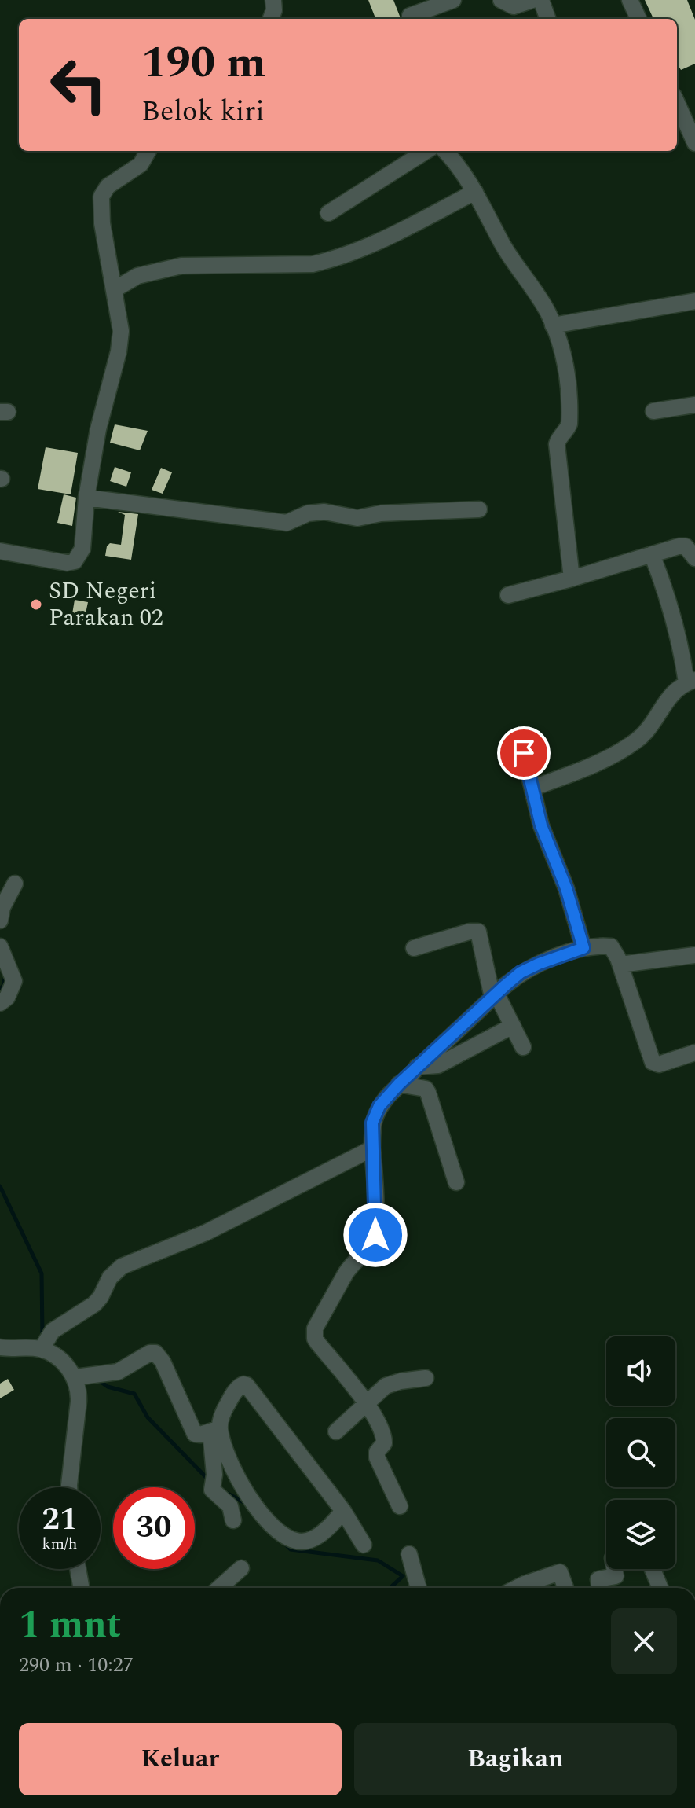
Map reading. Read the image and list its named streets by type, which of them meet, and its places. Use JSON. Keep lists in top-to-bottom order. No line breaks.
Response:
{"places":["SD Negeri Parakan 02"],"page":{"turn":["190 m","Belok kiri"],"speed":"21 km/h","limit":"30","heading":["1 mnt","290 m · 10:27"],"buttons":["Keluar","Bagikan"]}}
